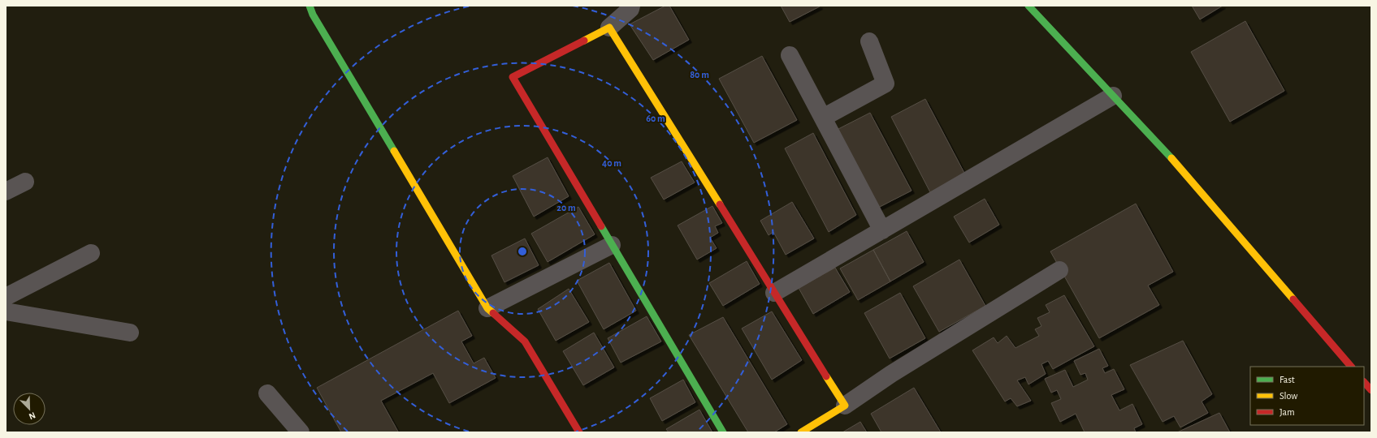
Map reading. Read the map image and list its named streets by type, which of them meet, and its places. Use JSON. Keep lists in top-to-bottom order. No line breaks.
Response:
{"legend":["Fast","Slow","Jam"],"north":"bottom right","rings":["80 m","60 m","40 m","20 m"]}
